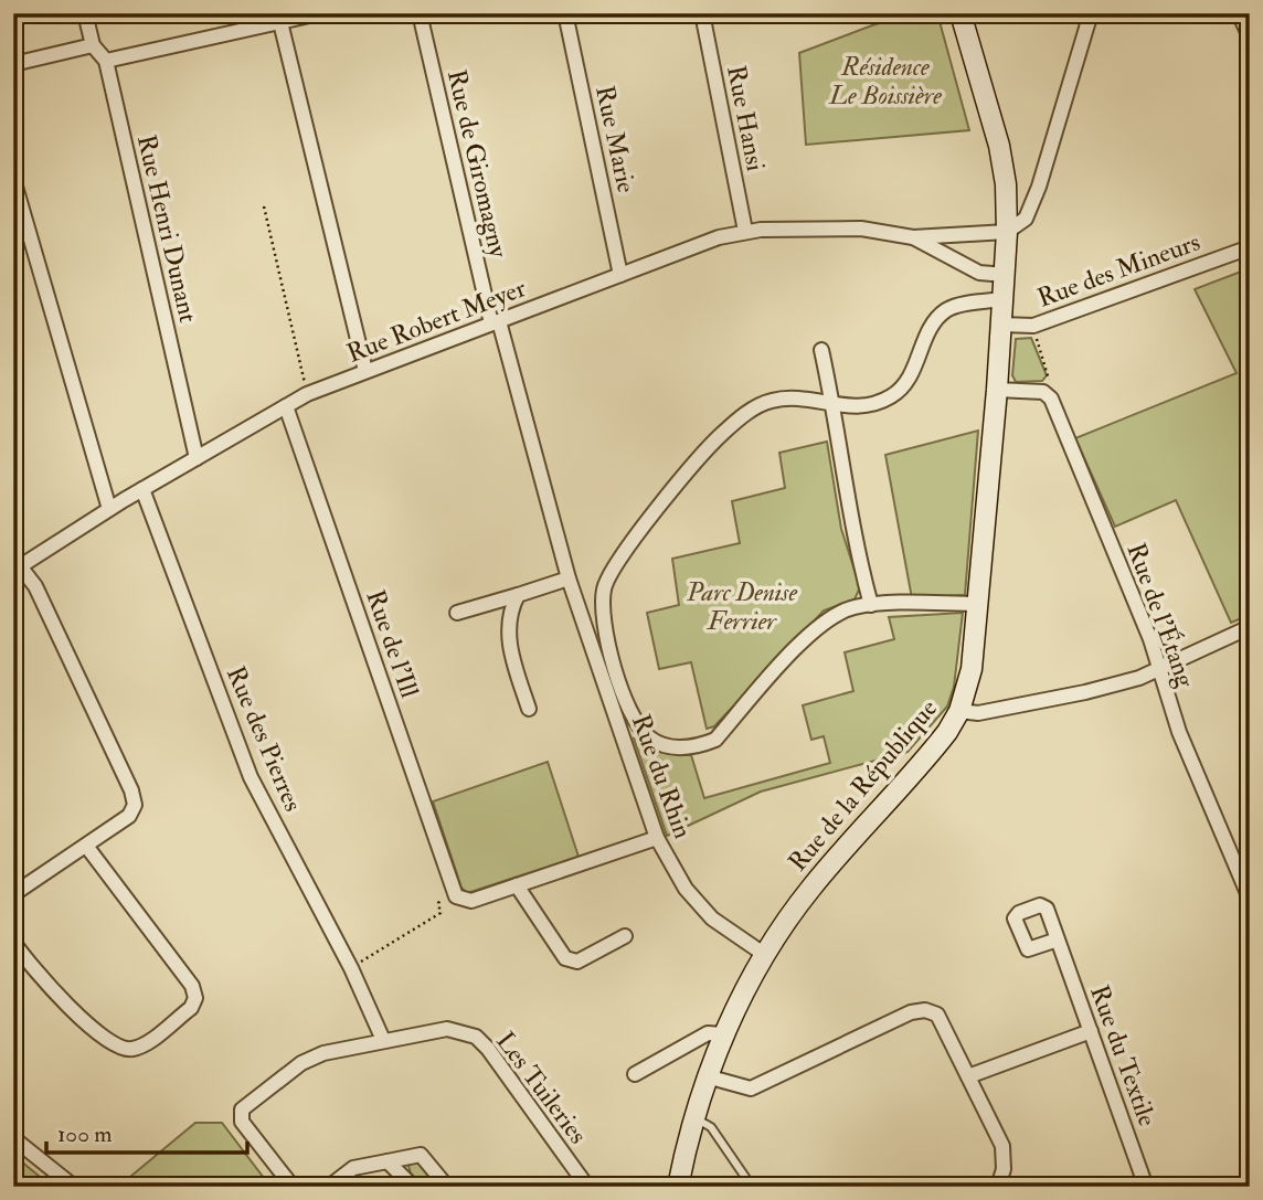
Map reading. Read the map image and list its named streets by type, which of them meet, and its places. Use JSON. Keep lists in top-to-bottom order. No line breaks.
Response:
{"streets":{"main road":["Rue de la République"],"street":["Rue Hansi","Rue Marie","Rue de Giromagny","Rue Henri Dunant","Rue des Mineurs","Rue Robert Meyer","Rue de l'Étang","Rue de l'Ill","Rue des Pierres","Rue du Rhin","Rue du Textile","Les Tuileries"]},"crossings":[["Rue Hansi","Rue Robert Meyer"],["Rue Marie","Rue Robert Meyer"],["Rue de Giromagny","Rue Robert Meyer"],["Rue de Giromagny","Rue du Rhin"],["Rue Henri Dunant","Rue Robert Meyer"],["Rue des Mineurs","Rue de la République"],["Rue Robert Meyer","Rue de l'Ill"],["Rue Robert Meyer","Rue des Pierres"],["Rue Robert Meyer","Rue du Rhin"],["Rue Robert Meyer","Rue de la République"],["Rue des Pierres","Les Tuileries"],["Rue du Rhin","Rue de la République"]],"parks":["Résidence Le Boissière","Parc Denise Ferrier"],"scale_bar":"100 m"}
